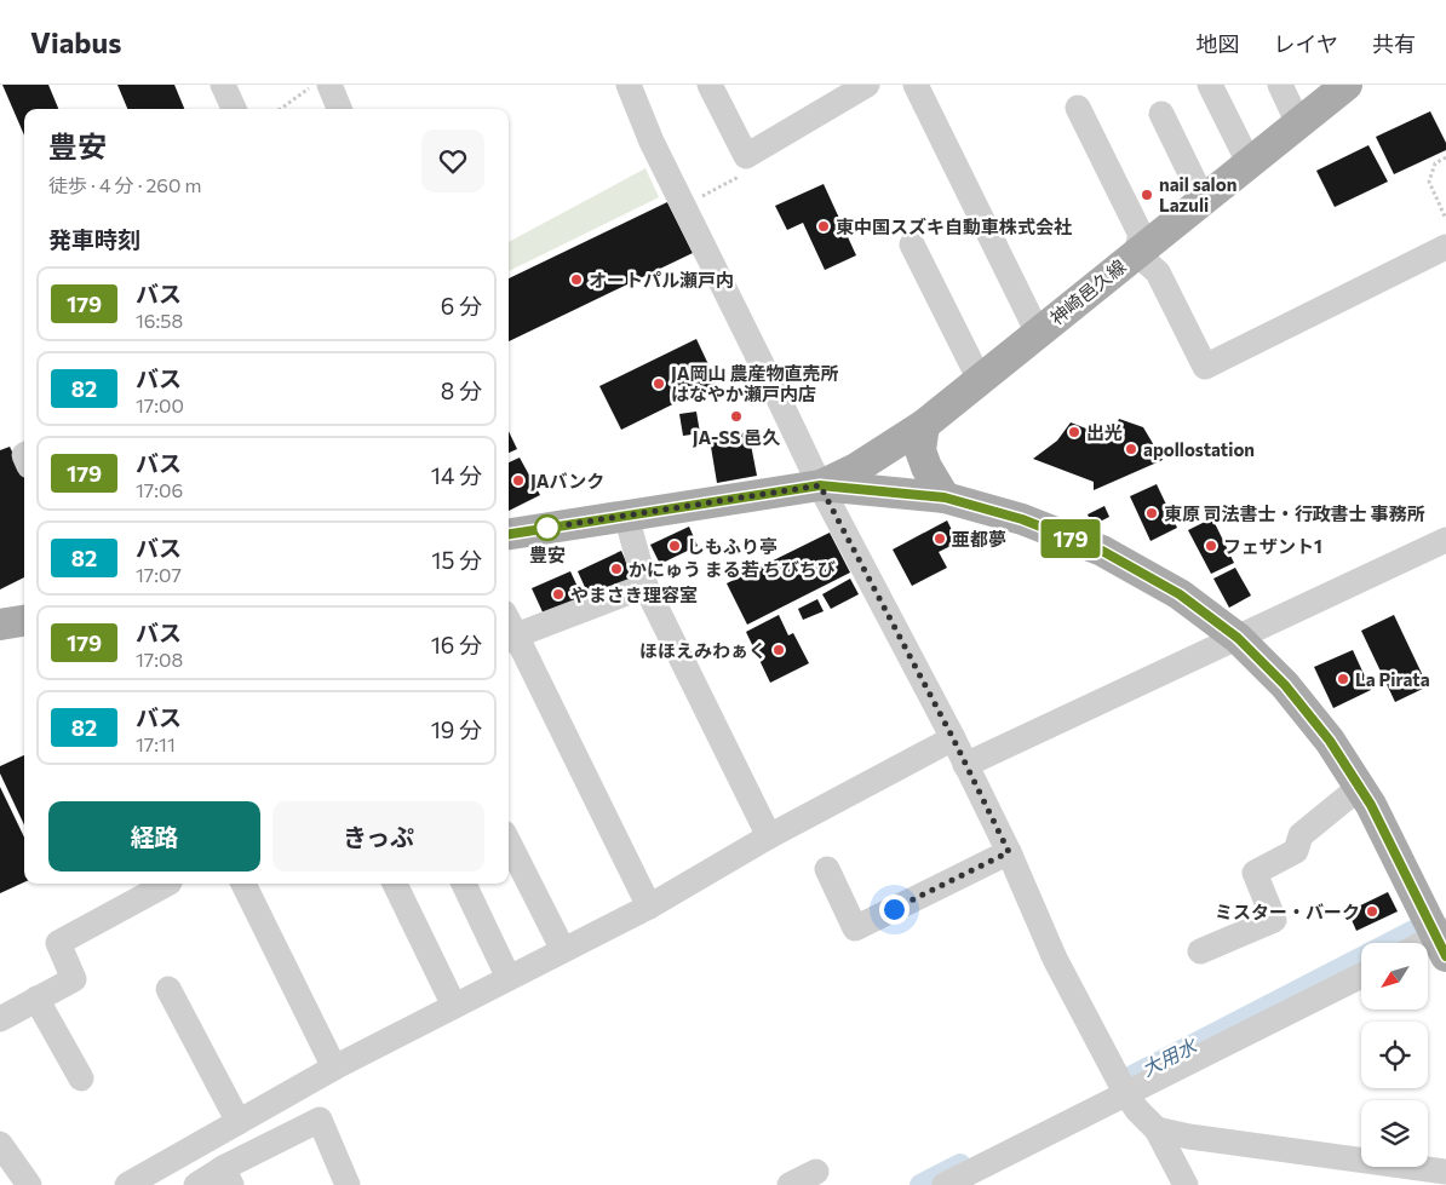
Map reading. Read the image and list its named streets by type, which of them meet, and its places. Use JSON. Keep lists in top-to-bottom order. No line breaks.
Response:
{"streets":{"main road":["神崎邑久線"]},"water":["大用水"],"places":["nail salon Lazuli","東中国スズキ自動車株式会社","オートパル瀬戸内","JA岡山 農産物直売所 はなやか瀬戸内店","JA-SS 邑久","出光","apollostation","JAバンク","東原 司法書士・行政書士 事務所","豊安","亜都夢","しもふり亭","フェザント1","かにゅう まる若 ちびちび","やまさき理容室","ほほえみわぁく","La Pirata","ミスター・バーク"],"lines":["bus line 179"],"north":"bottom left","page":{"header":"Viabus","nav":["地図","レイヤ","共有"],"on_map":"179","heading":[["豊安","徒歩 · 4 分 · 260 m"],"発車時刻"],"list":[{"mark":"179","name":"バス","note":"16:58","value":"6 分"},{"mark":"82","name":"バス","note":"17:00","value":"8 分"},{"mark":"179","name":"バス","note":"17:06","value":"14 分"},{"mark":"82","name":"バス","note":"17:07","value":"15 分"},{"mark":"179","name":"バス","note":"17:08","value":"16 分"},{"mark":"82","name":"バス","note":"17:11","value":"19 分"}],"buttons":["経路","きっぷ"]}}
